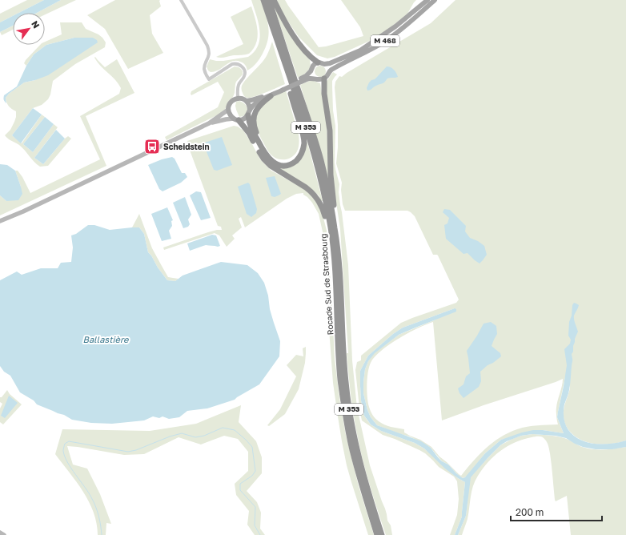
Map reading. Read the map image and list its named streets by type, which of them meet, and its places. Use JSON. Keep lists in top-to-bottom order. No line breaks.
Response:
{"streets":{"highway":["M 353","Rocade Sud de Strasbourg"],"main road":["M 468"]},"water":["Ballastière"],"places":{"bus stop":["Scheidstein"]},"scale_bar":"200 m","north":"top right"}
